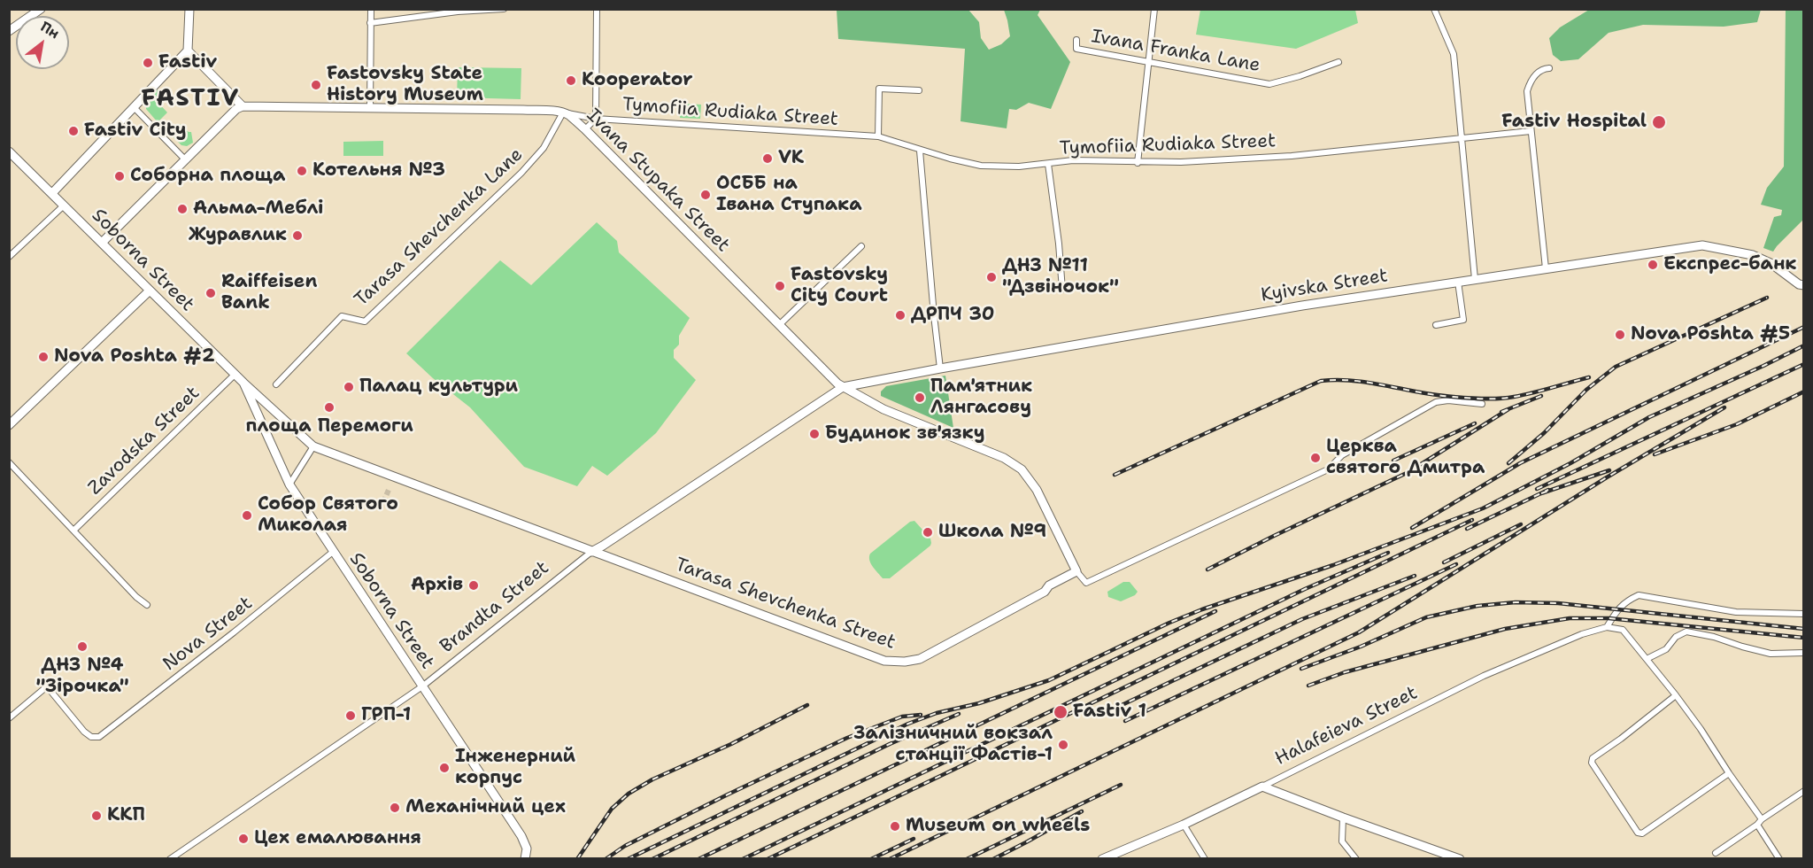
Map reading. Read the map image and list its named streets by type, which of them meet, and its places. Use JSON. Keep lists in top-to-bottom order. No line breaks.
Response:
{"streets":{"main road":["Ivana Stupaka Street","Soborna Street","Kyivska Street","Tarasa Shevchenka Street","Brandta Street","Halafeieva Street"],"street":["Ivana Franka Lane","Tymofiia Rudiaka Street","Tarasa Shevchenka Lane","Zavodska Street","Nova Street"]},"crossings":[["Tymofiia Rudiaka Street","Ivana Stupaka Street"],["Ivana Stupaka Street","Tarasa Shevchenka Lane"],["Ivana Stupaka Street","Kyivska Street"],["Ivana Stupaka Street","Tarasa Shevchenka Street"],["Ivana Stupaka Street","Brandta Street"],["Soborna Street","Zavodska Street"],["Soborna Street","Brandta Street"],["Soborna Street","Nova Street"],["Kyivska Street","Brandta Street"],["Tarasa Shevchenka Street","Brandta Street"]],"districts":["FASTIV"],"places":["Fastiv","Kooperator","Fastovsky State History Museum","Fastiv Hospital","Fastiv City","VK","Котельня №3","Соборна площа","ОСББ на Івана Ступака","Альма-Меблі","Журавлик","Експрес-банк","ДНЗ №11 \"Дзвіночок\"","Fastovsky City Court","Raiffeisen Bank","ДРПЧ 30","Nova Poshta #5","Nova Poshta #2","Палац культури","Пам'ятник Лянгасову","площа Перемоги","Будинок зв'язку","Церква святого Дмитра","Собор Святого Миколая","Школа №9","Архів","ДНЗ №4 \"Зірочка\"","Fastiv 1","ГРП-1","Залізничний вокзал станції Фастів-1","Інженерний корпус","Механічний цех","ККП","Museum on wheels","Цех емалювання"],"north":"top right"}
